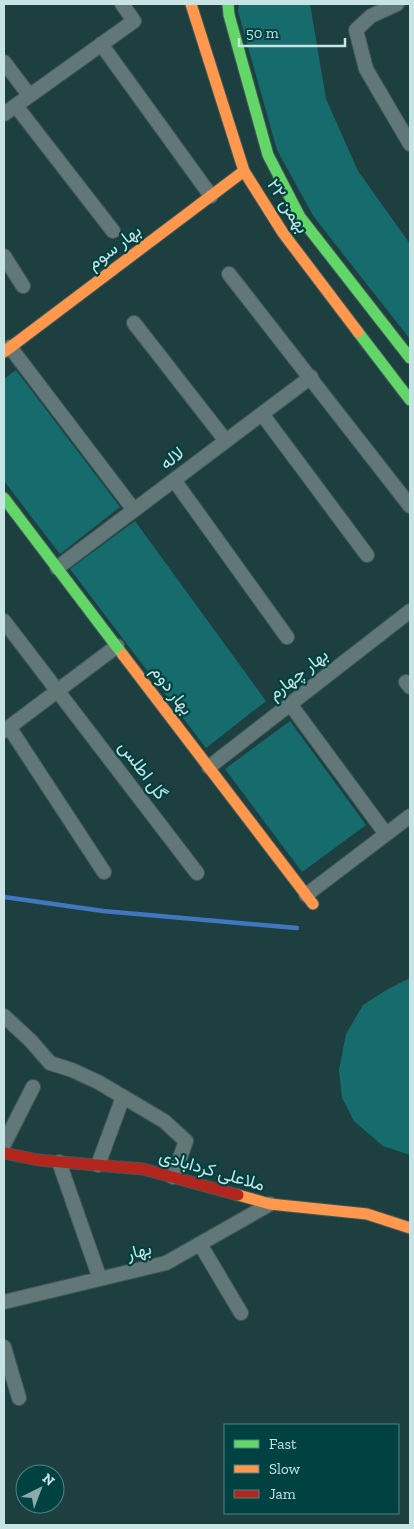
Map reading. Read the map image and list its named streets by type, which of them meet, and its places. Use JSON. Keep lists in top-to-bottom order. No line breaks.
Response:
{"streets":{"street":["۲۲ بهمن","بهار سوم","لاله","بهار چهارم","بهار دوم","گل اطلس","ملاعلی کردابادی","بهار"]},"crossings":[["۲۲ بهمن","بهار سوم"],["لاله","بهار دوم"],["بهار چهارم","بهار دوم"],["ملاعلی کردابادی","بهار"]],"legend":["Fast","Slow","Jam"],"scale_bar":"50 m","north":"top right"}
